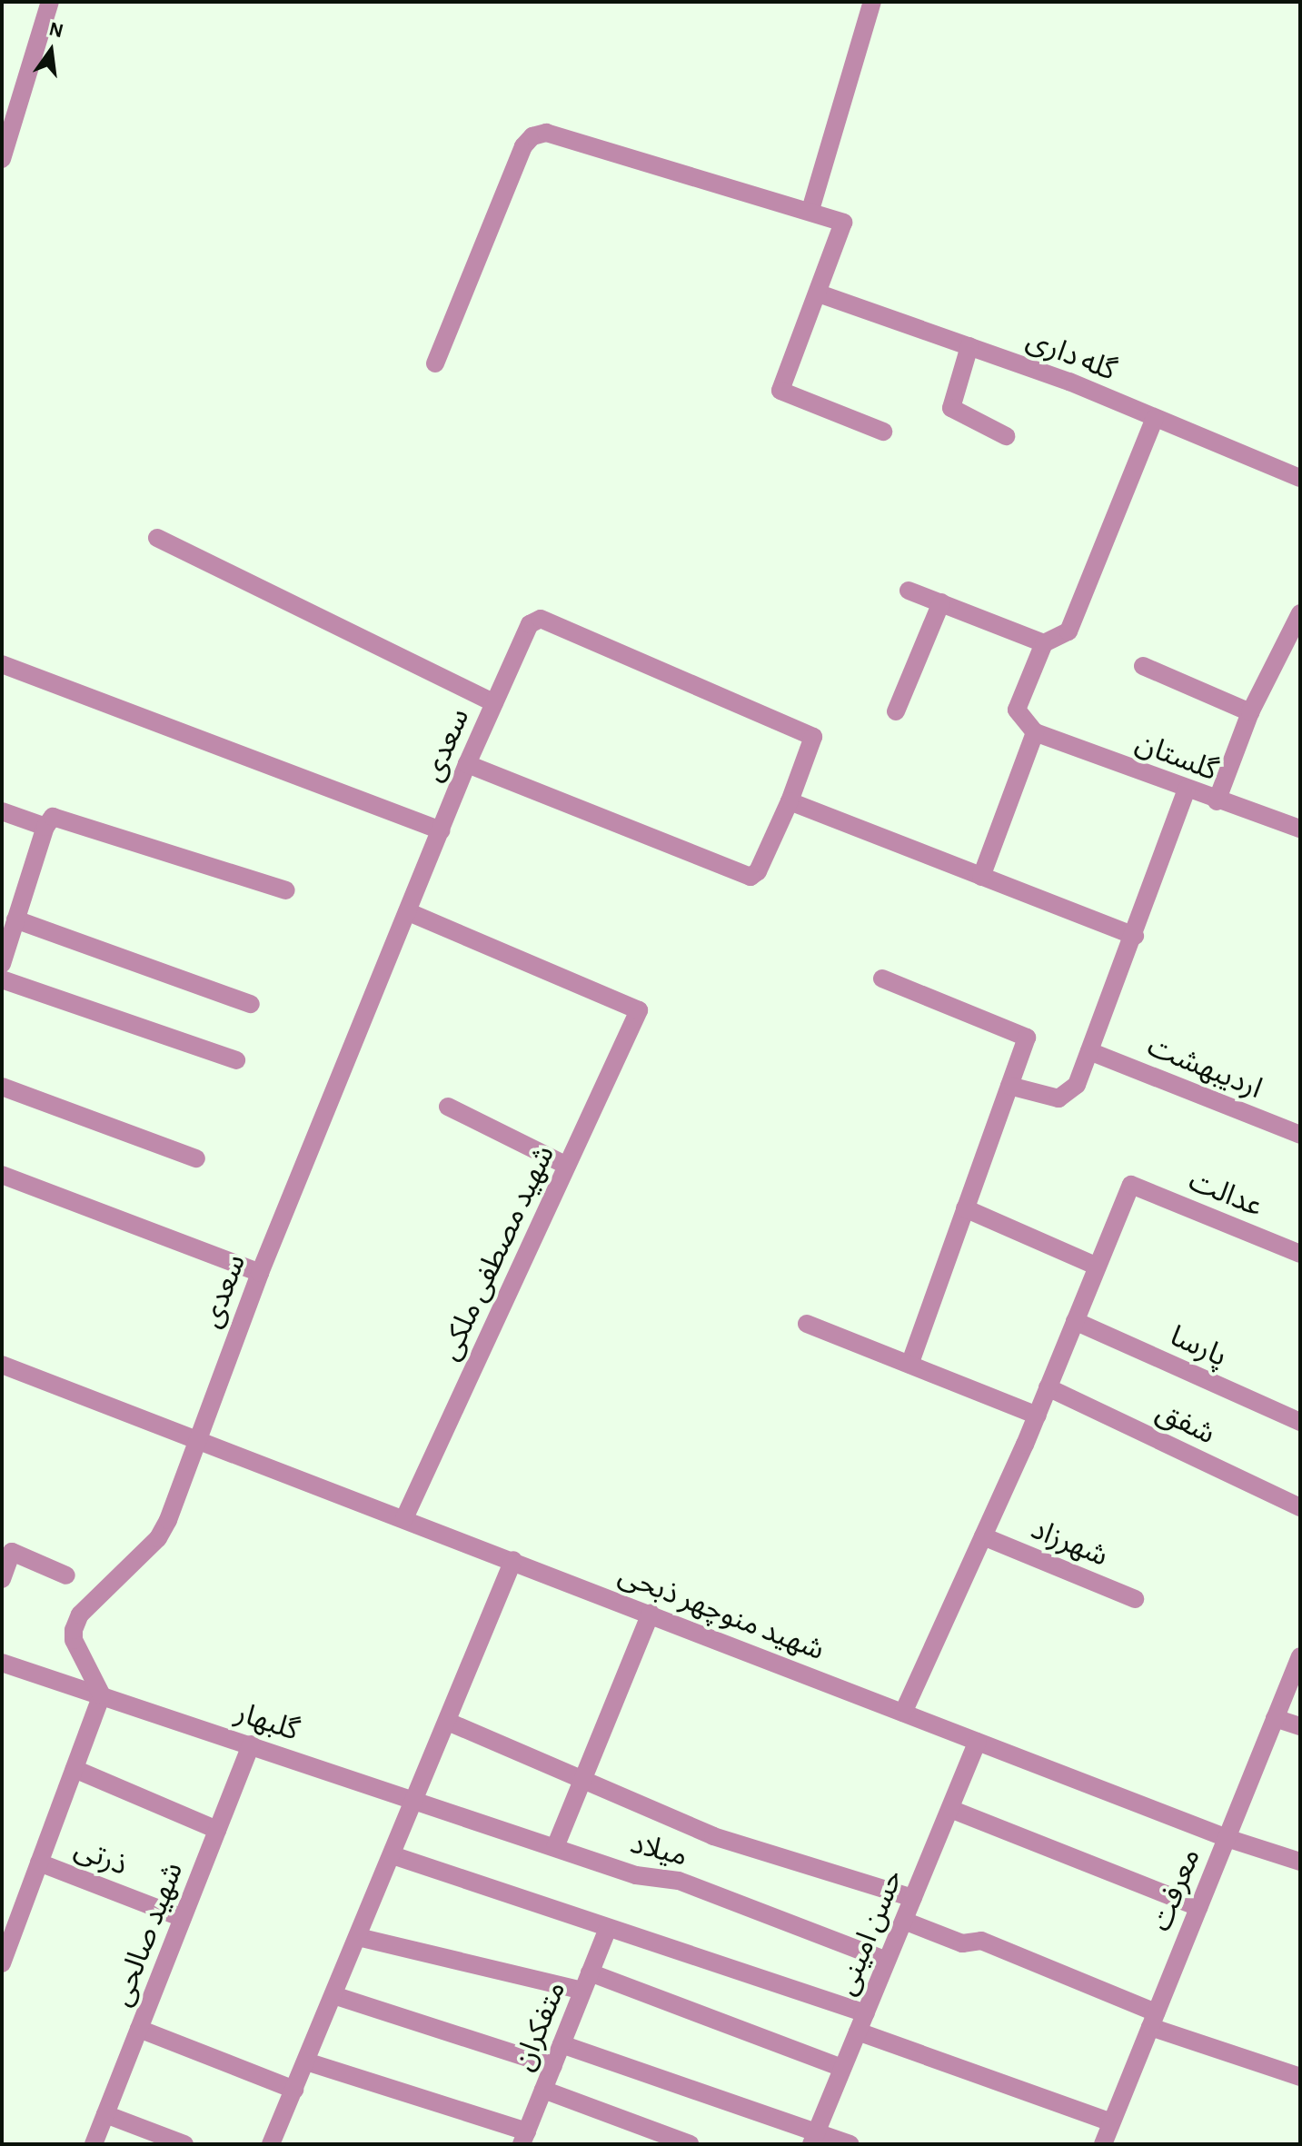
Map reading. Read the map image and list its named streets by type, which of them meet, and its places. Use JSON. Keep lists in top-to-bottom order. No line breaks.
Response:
{"streets":{"street":["گله داری","سعدی","گلستان","اردیبهشت","عدالت","شهید مصطفی ملکی","پارسا","شفق","شهرزاد","شهید منوچهر ذبحی","گلبهار","میلاد","ذرتی","معرفت","حسن امینی","شهید صالحی","متفکران"]},"crossings":[["سعدی","شهید مصطفی ملکی"],["سعدی","شهید منوچهر ذبحی"],["سعدی","گلبهار"],["شهید مصطفی ملکی","شهید منوچهر ذبحی"],["شهید منوچهر ذبحی","معرفت"],["شهید منوچهر ذبحی","حسن امینی"],["گلبهار","میلاد"],["گلبهار","شهید صالحی"],["میلاد","حسن امینی"],["ذرتی","شهید صالحی"]],"north":"top"}
